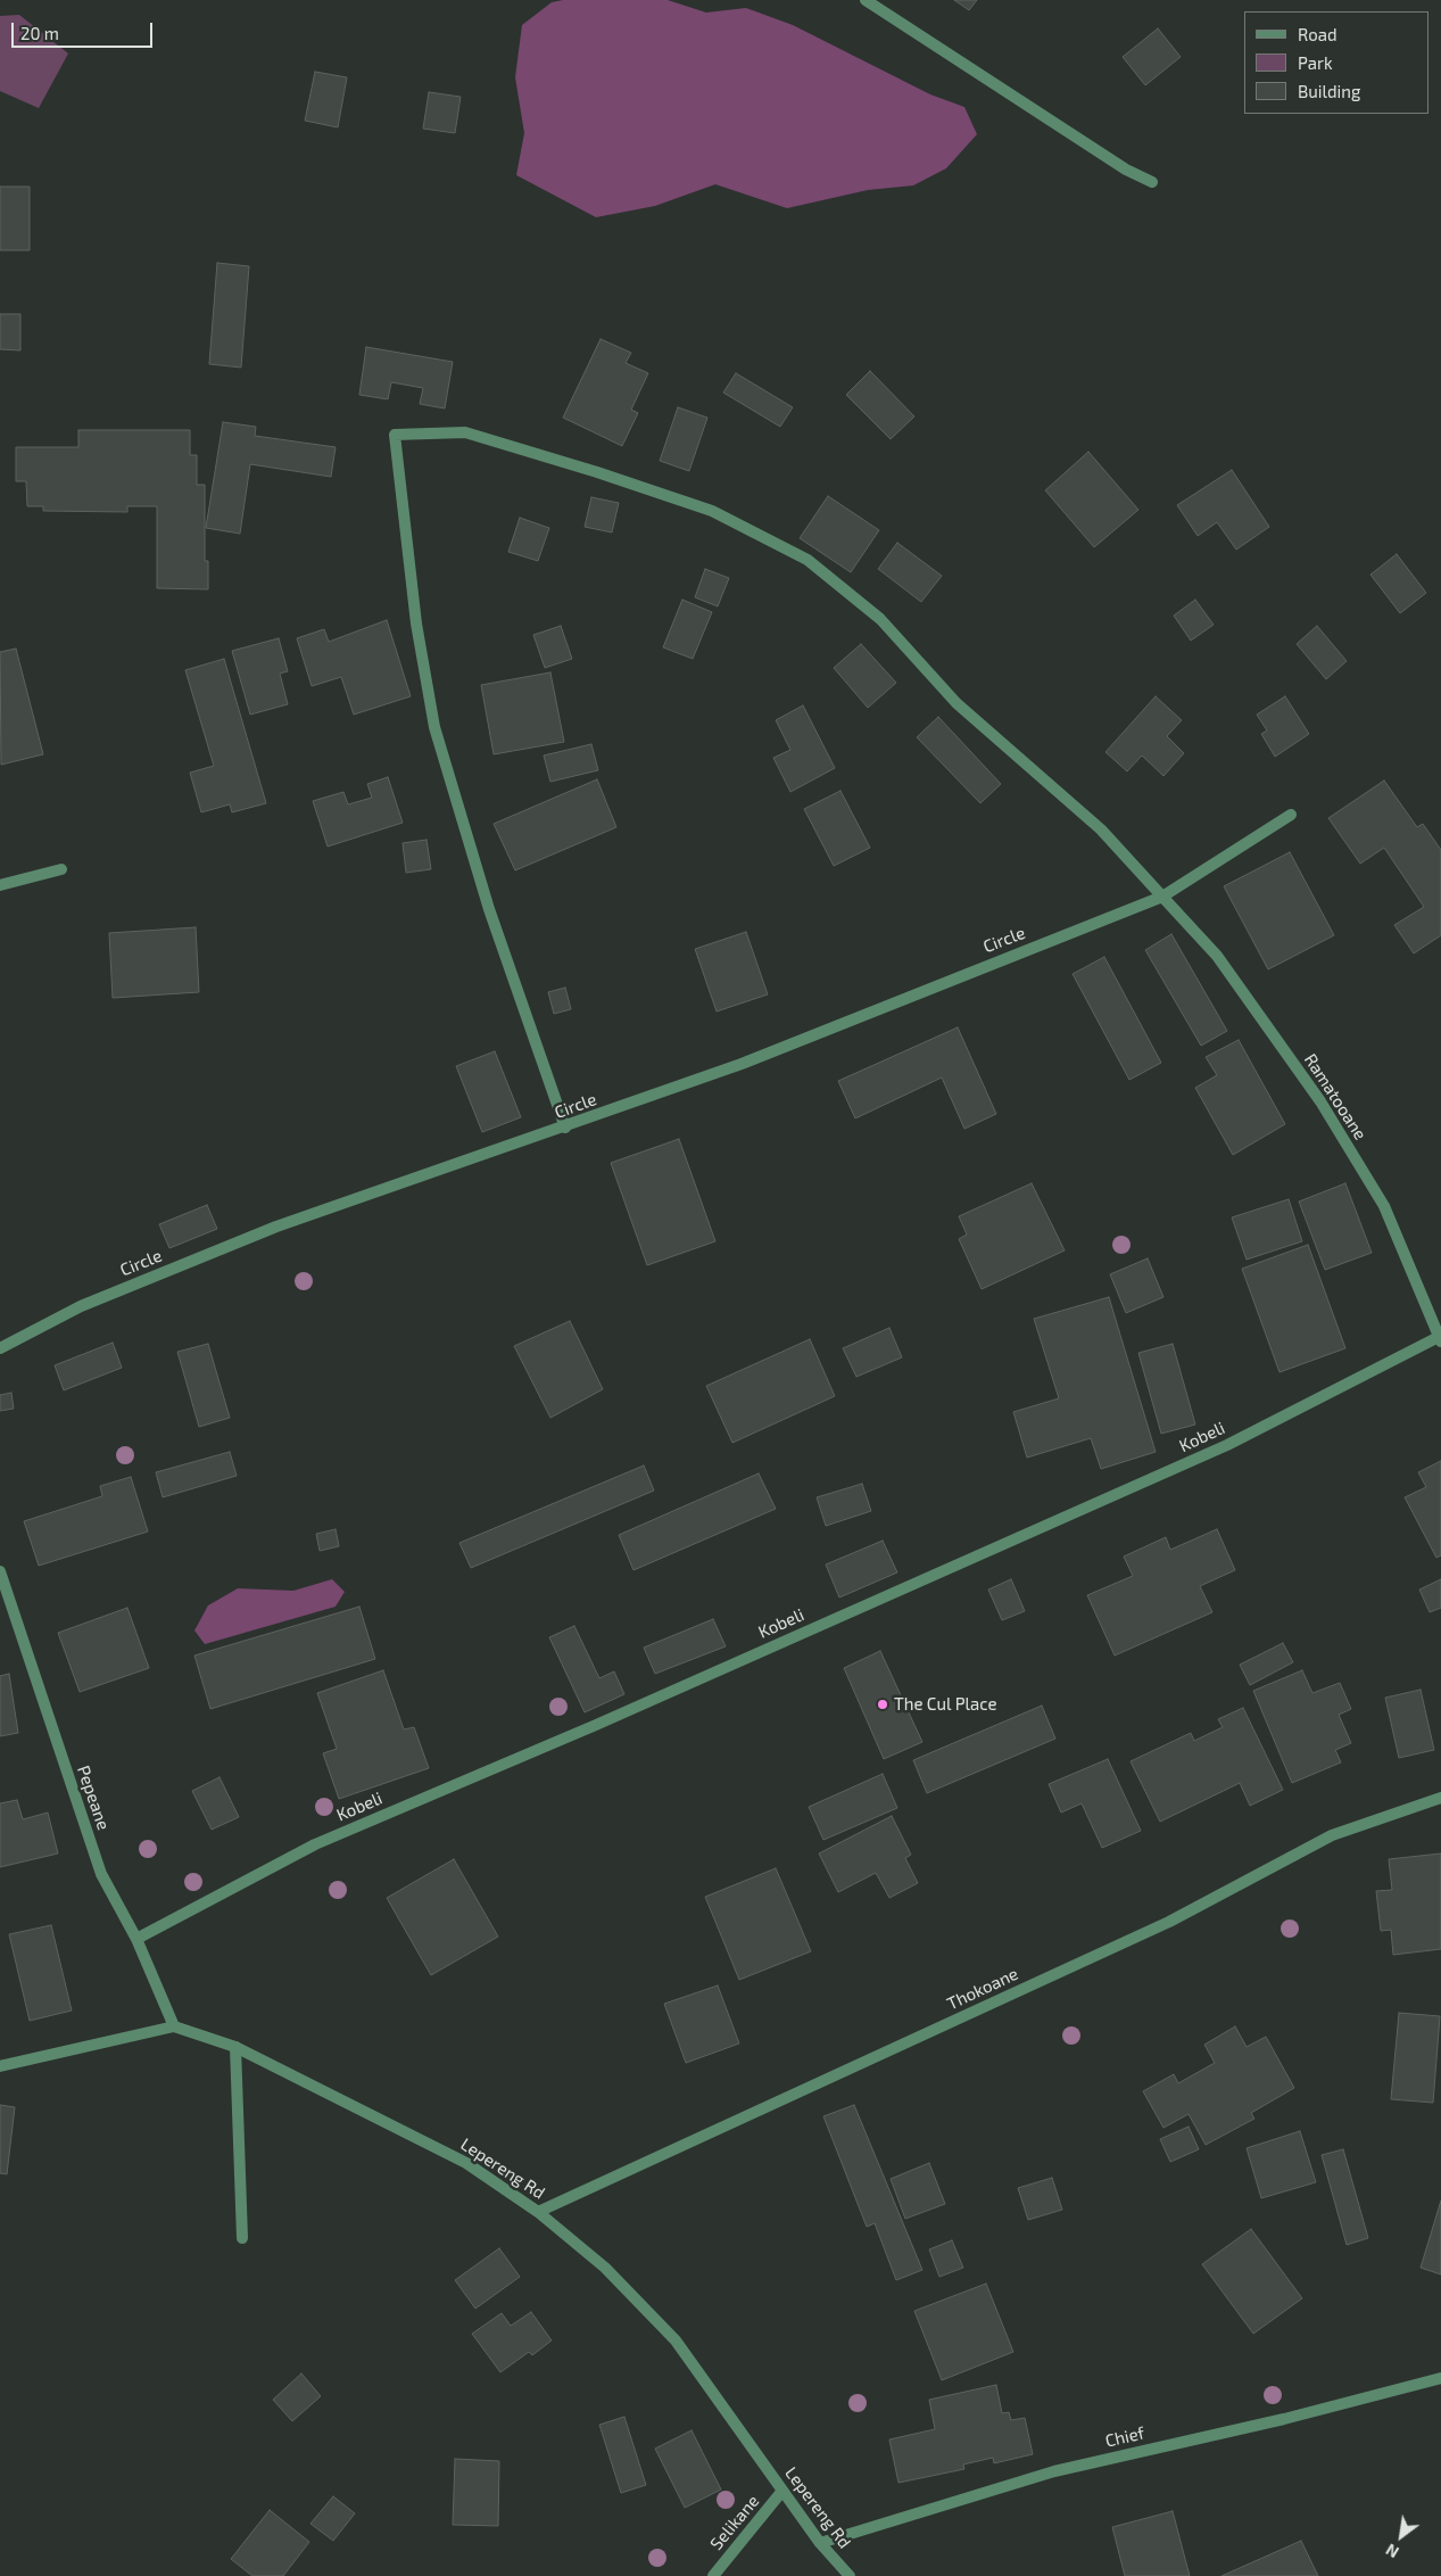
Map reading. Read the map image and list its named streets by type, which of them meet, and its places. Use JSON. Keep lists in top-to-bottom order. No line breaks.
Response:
{"streets":{"street":["Circle","Ramatooane","Kobeli","Pepeane","Thokoane","Lepereng Rd","Chief","Selikane"]},"crossings":[["Circle","Ramatooane"],["Ramatooane","Kobeli"],["Kobeli","Pepeane"],["Pepeane","Lepereng Rd"],["Thokoane","Lepereng Rd"],["Lepereng Rd","Chief"],["Lepereng Rd","Selikane"]],"places":["The Cul Place"],"legend":["Road","Park","Building"],"scale_bar":"20 m","north":"bottom left"}
